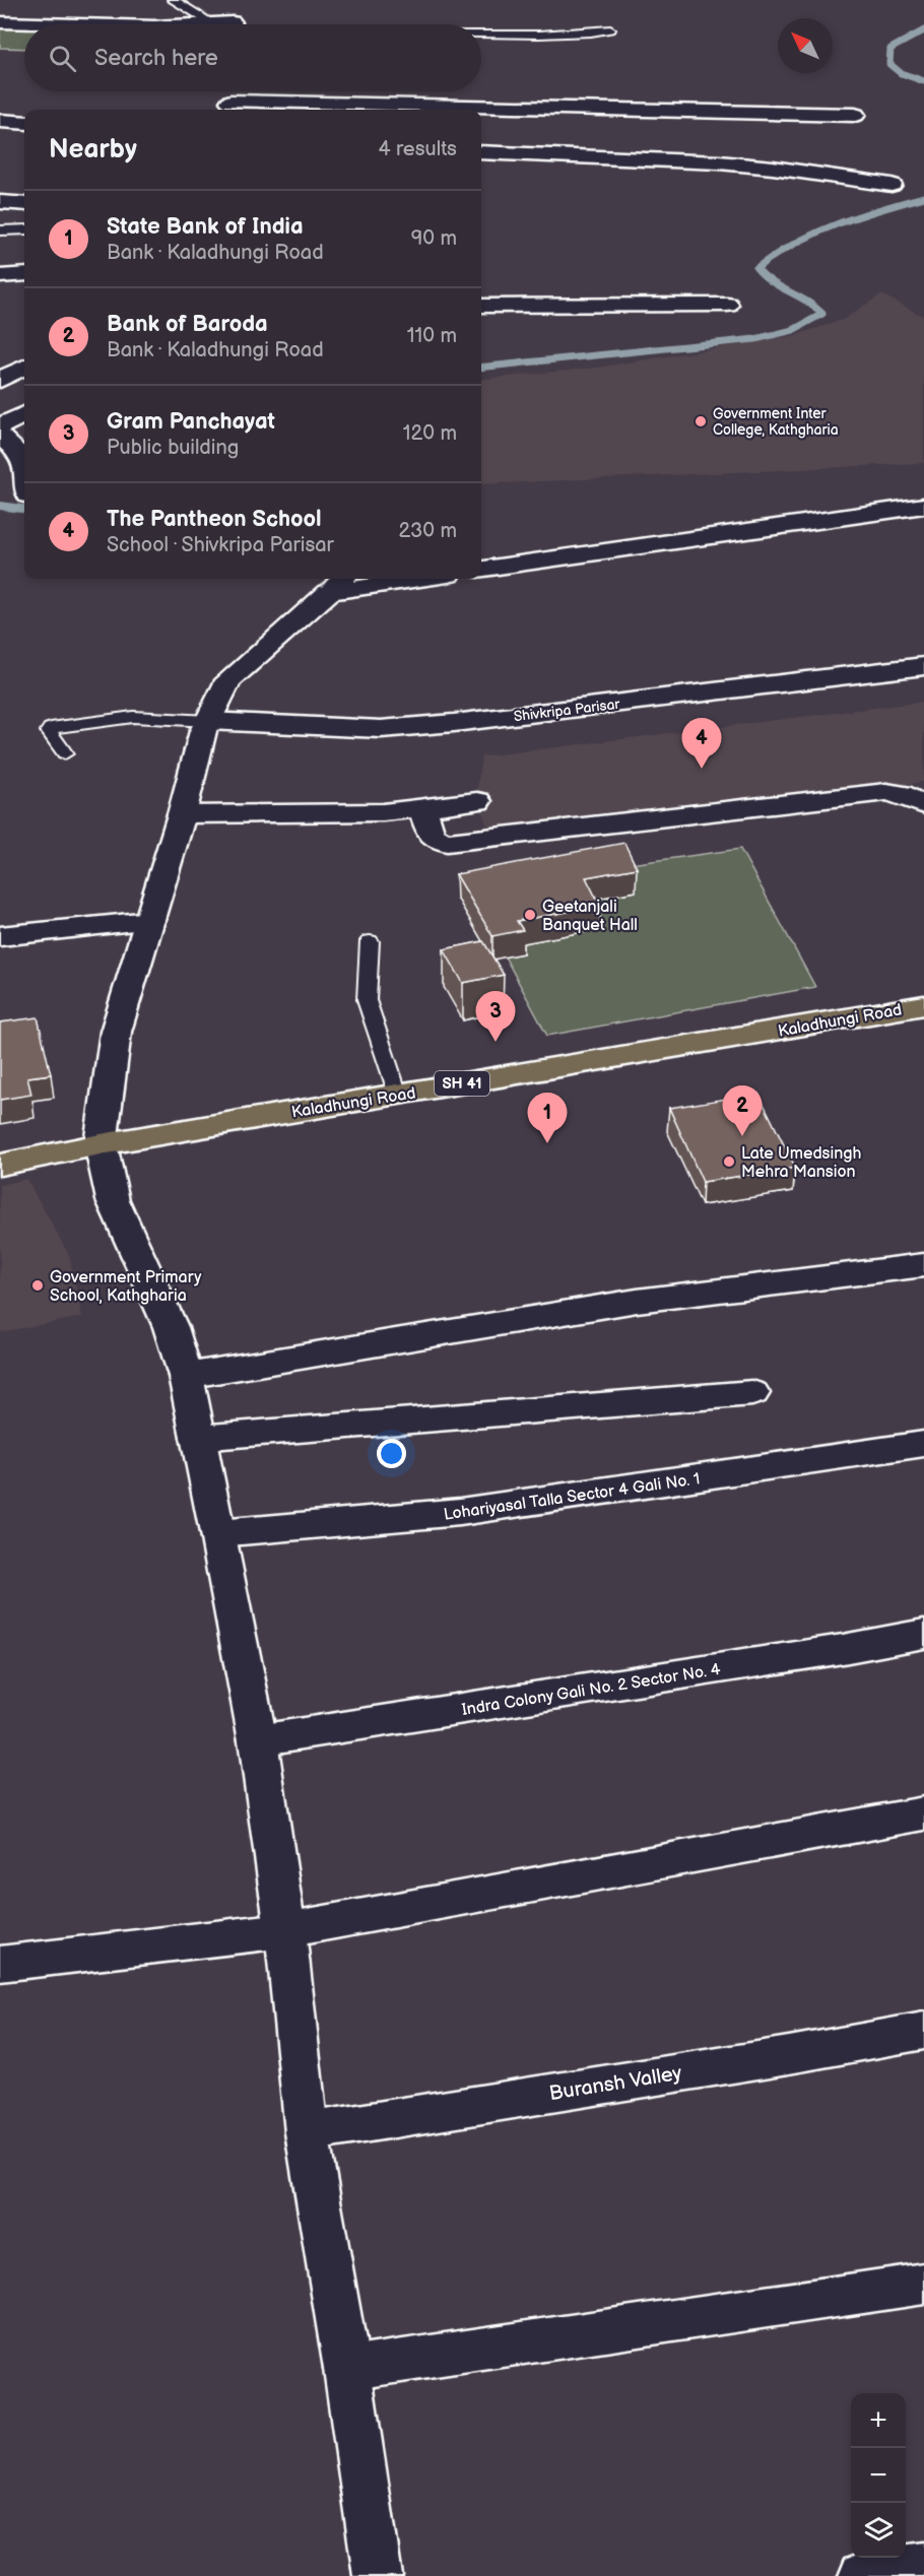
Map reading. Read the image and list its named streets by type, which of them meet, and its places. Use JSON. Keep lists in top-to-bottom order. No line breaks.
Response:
{"streets":{"main road":["Kaladhungi Road","SH 41"],"street":["Shivkripa Parisar","Lohariyasal Talla Sector 4 Gali No. 1","Indra Colony Gali No. 2 Sector No. 4","Buransh Valley"]},"places":["Government Inter College, Kathgharia","Geetanjali Banquet Hall","Late Umedsingh Mehra Mansion","Government Primary School, Kathgharia"],"north":"top left","page":{"search":"Search here","heading":["Nearby","4 results"],"list":[{"mark":"1","name":"State Bank of India","note":"Bank · Kaladhungi Road","value":"90 m"},{"mark":"2","name":"Bank of Baroda","note":"Bank · Kaladhungi Road","value":"110 m"},{"mark":"3","name":"Gram Panchayat","note":"Public building","value":"120 m"},{"mark":"4","name":"The Pantheon School","note":"School · Shivkripa Parisar","value":"230 m"}],"pins":["4","3","2","1"],"map_buttons":["+","−"]}}
